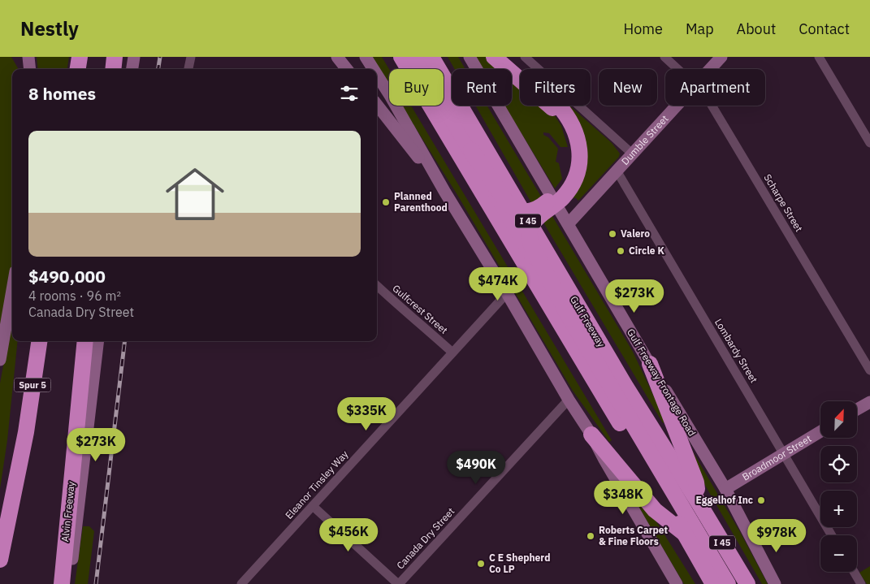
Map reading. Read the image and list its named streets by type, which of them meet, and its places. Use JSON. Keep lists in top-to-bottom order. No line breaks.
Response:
{"streets":{"highway":["I 45","Gulf Freeway","Spur 5","Alvin Freeway"],"main road":["Dumble Street","Gulf Freeway Frontage Road","Broadmoor Street"],"street":["Scharpe Street","Gulfcrest Street","Lombardy Street","Eleanor Tinsley Way","Canada Dry Street"]},"crossings":[["Dumble Street","Lombardy Street"],["Dumble Street","Gulf Freeway Frontage Road"],["Gulfcrest Street","Eleanor Tinsley Way"],["Lombardy Street","Broadmoor Street"],["Gulf Freeway Frontage Road","Broadmoor Street"]],"places":["Planned Parenthood","Valero","Circle K","Eggelhof Inc","Roberts Carpet & Fine Floors","C E Shepherd Co LP"],"north":"top right","page":{"header":"Nestly","nav":["Home","Map","About","Contact"],"chip":["Buy","Rent","Filters","New","Apartment"],"heading":"8 homes","list":[{"name":"$490,000","note":"4 rooms · 96 m² · Canada Dry Street"}],"price":["$474K","$273K","$335K","$273K","$490K","$348K","$456K","$978K"],"map_buttons":["+","−"]}}
